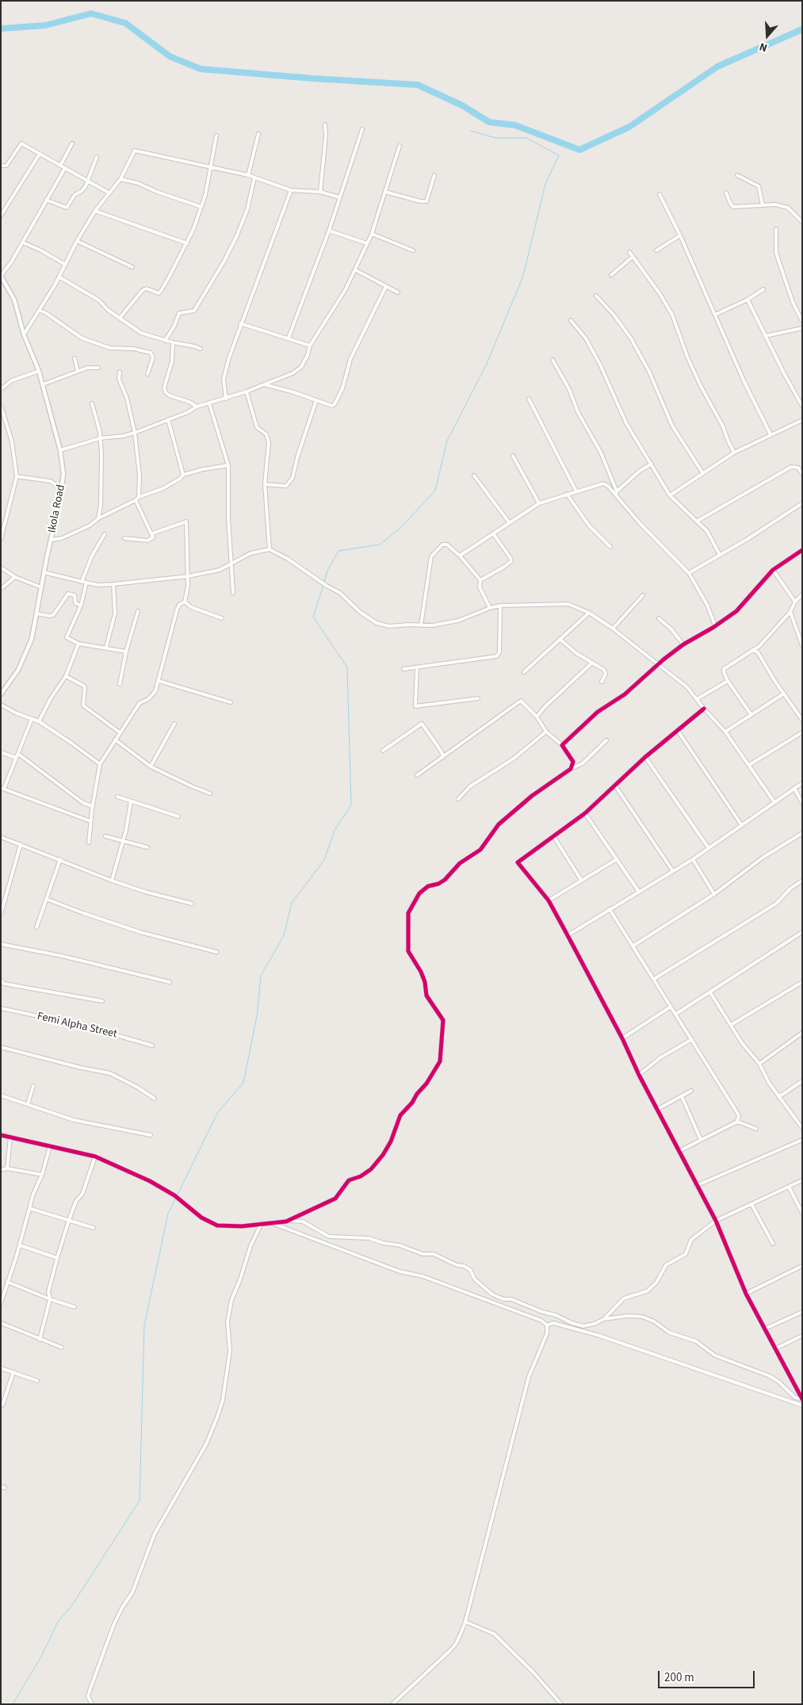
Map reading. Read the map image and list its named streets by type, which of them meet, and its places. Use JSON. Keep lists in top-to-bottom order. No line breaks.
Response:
{"streets":{"street":["Ikola Road","Femi Alpha Street"]},"scale_bar":"200 m","north":"bottom"}
